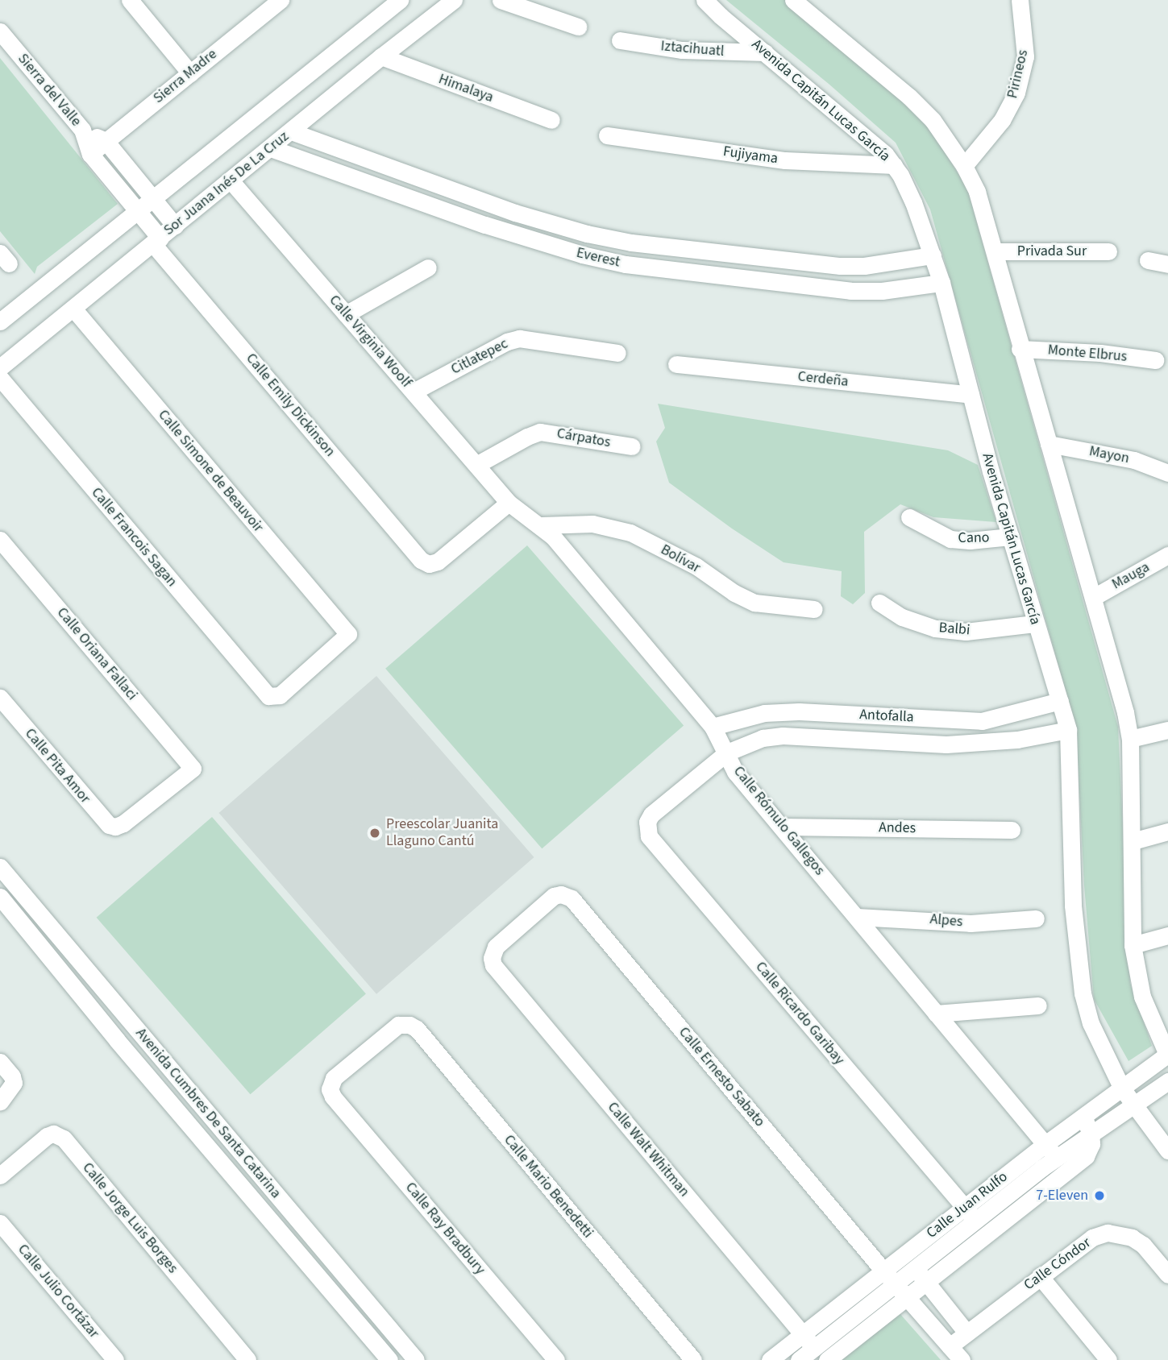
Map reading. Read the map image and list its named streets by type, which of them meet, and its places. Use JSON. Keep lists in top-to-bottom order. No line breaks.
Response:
{"streets":{"street":["Iztacihuatl","Pirineos","Sierra Madre","Himalaya","Sierra del Valle","Avenida Capitán Lucas García","Fujiyama","Sor Juana Inés De La Cruz","Privada Sur","Everest","Calle Virginia Woolf","Monte Elbrus","Citlatepec","Cerdeña","Calle Emily Dickinson","Cárpatos","Mayon","Calle Simone de Beauvoir","Calle Francois Sagan","Cano","Bolívar","Mauga","Balbi","Calle Oriana Fallaci","Antofalla","Calle Pita Amor","Calle Rómulo Gallegos","Andes","Alpes","Calle Ricardo Garibay","Calle Ernesto Sabato","Avenida Cumbres De Santa Catarina","Calle Walt Whitman","Calle Mario Benedetti","Calle Juan Rulfo","Calle Jorge Luis Borges","Calle Ray Bradbury","Calle Cóndor","Calle Julio Cortázar"]},"crossings":[["Iztacihuatl","Avenida Capitán Lucas García"],["Sierra Madre","Sierra del Valle"],["Sierra Madre","Calle Emily Dickinson"],["Himalaya","Sor Juana Inés De La Cruz"],["Sierra del Valle","Calle Emily Dickinson"],["Avenida Capitán Lucas García","Fujiyama"],["Avenida Capitán Lucas García","Everest"],["Avenida Capitán Lucas García","Cerdeña"],["Avenida Capitán Lucas García","Cano"],["Avenida Capitán Lucas García","Balbi"],["Avenida Capitán Lucas García","Antofalla"],["Avenida Capitán Lucas García","Calle Juan Rulfo"],["Sor Juana Inés De La Cruz","Everest"],["Sor Juana Inés De La Cruz","Calle Virginia Woolf"],["Sor Juana Inés De La Cruz","Calle Emily Dickinson"],["Sor Juana Inés De La Cruz","Calle Simone de Beauvoir"],["Calle Virginia Woolf","Citlatepec"],["Calle Virginia Woolf","Calle Emily Dickinson"],["Calle Virginia Woolf","Cárpatos"],["Calle Virginia Woolf","Calle Rómulo Gallegos"],["Calle Emily Dickinson","Calle Rómulo Gallegos"],["Calle Simone de Beauvoir","Calle Francois Sagan"],["Bolívar","Calle Rómulo Gallegos"],["Calle Oriana Fallaci","Calle Pita Amor"],["Antofalla","Calle Rómulo Gallegos"],["Antofalla","Calle Ricardo Garibay"],["Calle Rómulo Gallegos","Andes"],["Calle Rómulo Gallegos","Alpes"],["Calle Rómulo Gallegos","Calle Juan Rulfo"],["Calle Ricardo Garibay","Calle Juan Rulfo"],["Calle Ernesto Sabato","Calle Walt Whitman"],["Calle Ernesto Sabato","Calle Juan Rulfo"],["Calle Ernesto Sabato","Calle Cóndor"],["Calle Walt Whitman","Calle Juan Rulfo"],["Calle Mario Benedetti","Calle Ray Bradbury"]],"places":["Preescolar Juanita Llaguno Cantú","7-Eleven"]}
